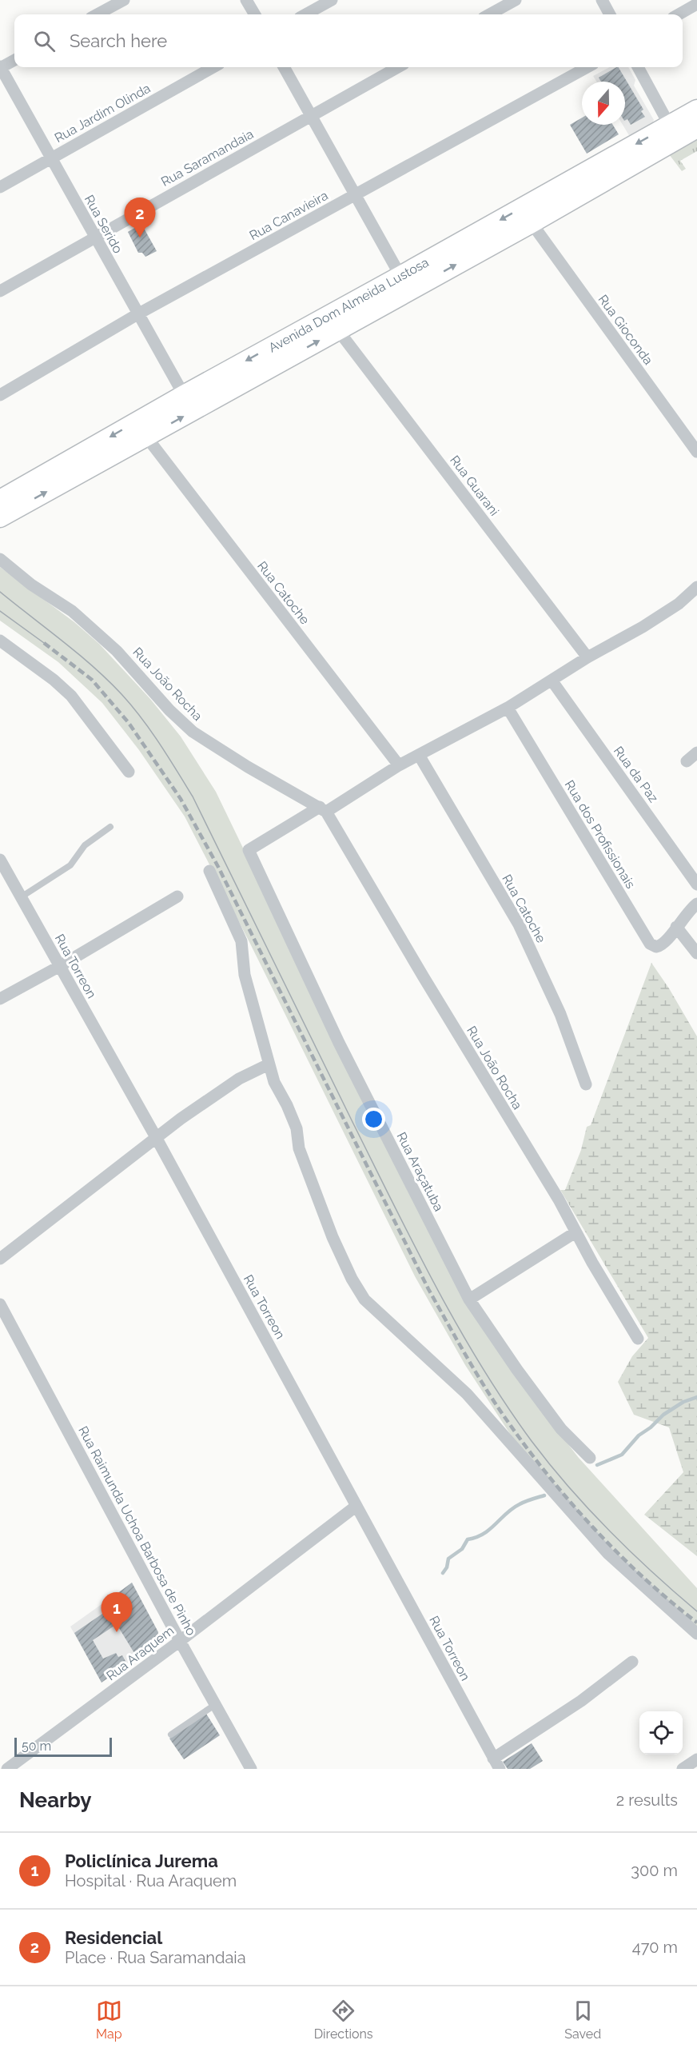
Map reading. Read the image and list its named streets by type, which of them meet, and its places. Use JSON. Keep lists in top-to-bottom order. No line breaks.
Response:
{"streets":{"main road":["Avenida Dom Almeida Lustosa"],"street":["Rua Jardim Olinda","Rua Saramandaia","Rua Canavieira","Rua Serido","Rua Gioconda","Rua Guarani","Rua Catoche","Rua João Rocha","Rua da Paz","Rua dos Profissionais","Rua Torreon","Rua Araçatuba","Rua Raimunda Uchoa Barbosa de Pinho","Rua Araquem"]},"crossings":[["Rua Jardim Olinda","Rua Serido"],["Rua Saramandaia","Rua Serido"],["Rua Canavieira","Rua Serido"],["Rua Serido","Avenida Dom Almeida Lustosa"],["Avenida Dom Almeida Lustosa","Rua Gioconda"],["Avenida Dom Almeida Lustosa","Rua Guarani"],["Avenida Dom Almeida Lustosa","Rua Catoche"],["Rua João Rocha","Rua Araçatuba"],["Rua Torreon","Rua Araquem"],["Rua Raimunda Uchoa Barbosa de Pinho","Rua Araquem"]],"scale_bar":"50 m","north":"bottom","page":{"search":"Search here","pins":["2","1"],"scale":"50 m","heading":["Nearby","2 results"],"list":[{"mark":"1","name":"Policlínica Jurema","note":"Hospital · Rua Araquem","value":"300 m"},{"mark":"2","name":"Residencial","note":"Place · Rua Saramandaia","value":"470 m"}],"nav":["Map","Directions","Saved"]}}
